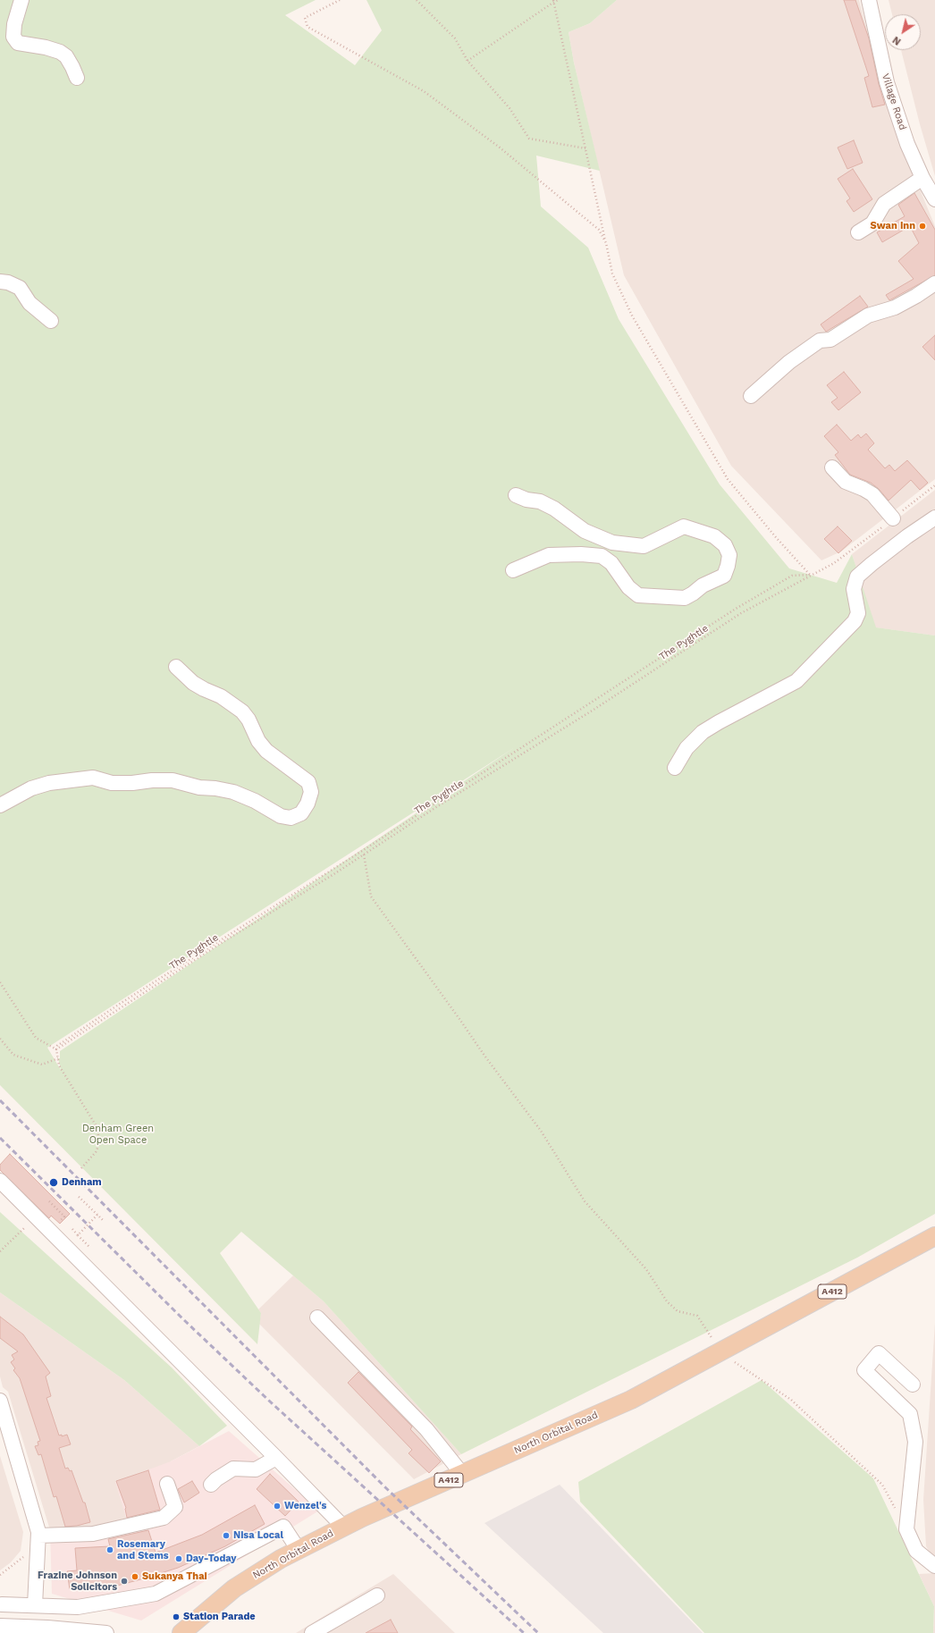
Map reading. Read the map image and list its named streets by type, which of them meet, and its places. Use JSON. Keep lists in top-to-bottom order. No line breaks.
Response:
{"streets":{"main road":["A412","North Orbital Road"],"street":["Village Road"],"path":["The Pyghtle"]},"parks":["Denham Green Open Space"],"places":["Swan Inn","Denham","Wenzel's","Nisa Local","Rosemary and Stems","Day-Today","Sukanya Thai","Frazine Johnson Solicitors","Station Parade"],"north":"bottom left"}
